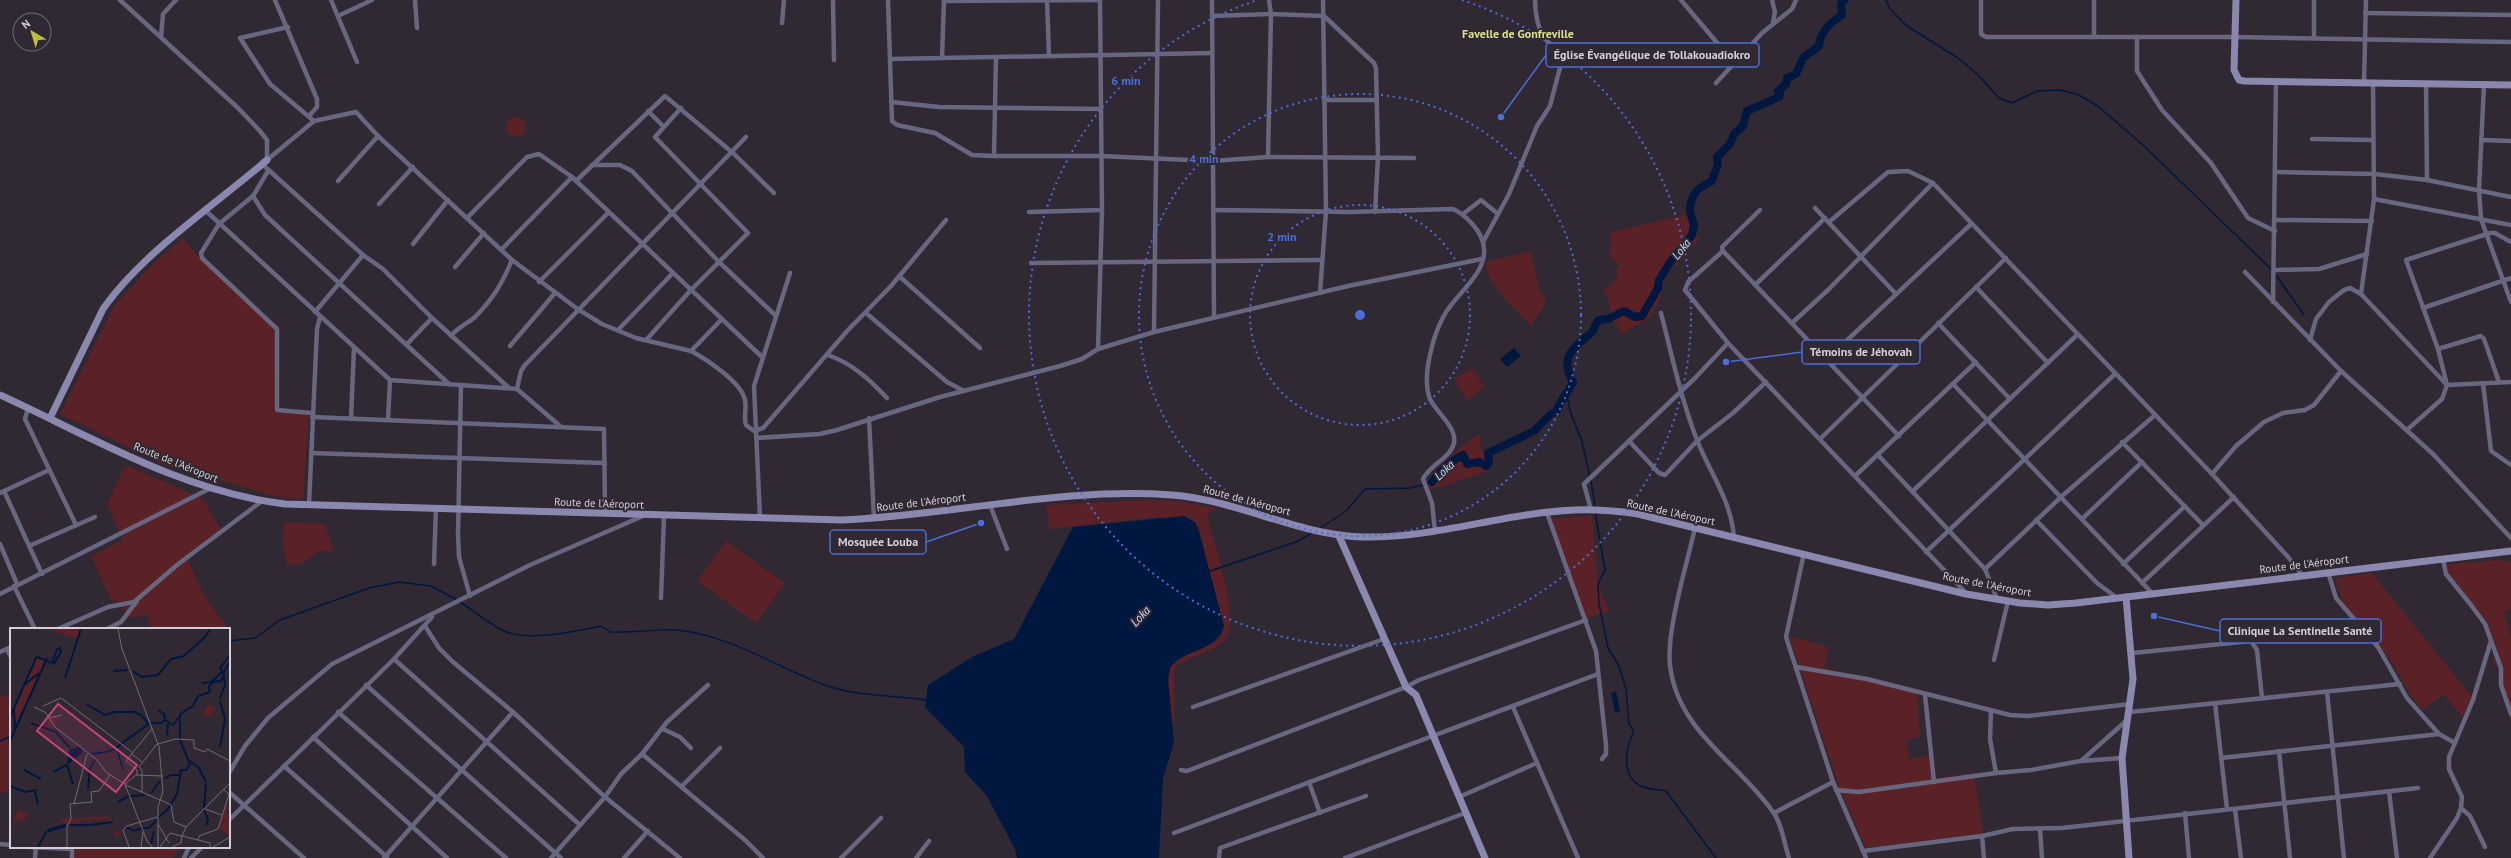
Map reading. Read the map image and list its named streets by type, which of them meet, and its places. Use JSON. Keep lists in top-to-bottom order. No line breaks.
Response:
{"streets":{"main road":["Route de l'Aéroport"]},"districts":["Favelle de Gonfreville"],"water":["Loka"],"places":["Église Évangélique de Tollakouadiokro","Témoins de Jéhovah","Mosquée Louba","Clinique La Sentinelle Santé"],"north":"top left","rings":["6 min","4 min","2 min"]}
